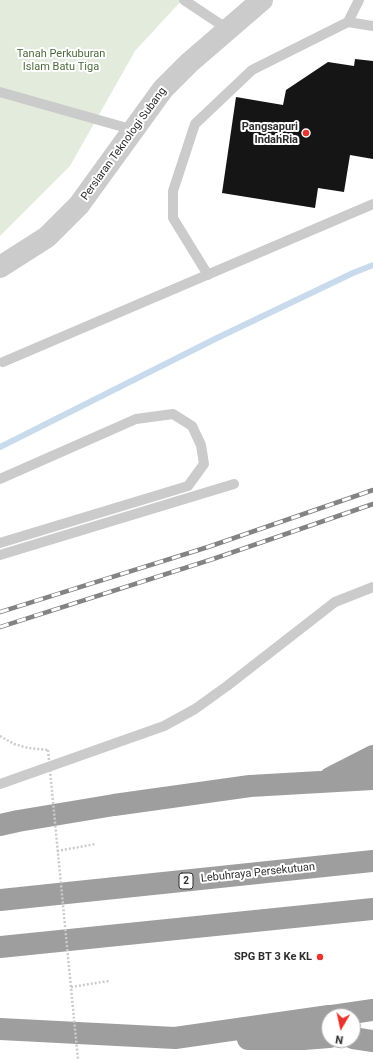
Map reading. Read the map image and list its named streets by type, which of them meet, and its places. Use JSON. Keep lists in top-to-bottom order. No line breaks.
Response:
{"streets":{"highway":["Lebuhraya Persekutuan","2"],"street":["Persiaran Teknologi Subang"]},"parks":["Tanah Perkuburan Islam Batu Tiga"],"places":["Pangsapuri IndahRia","SPG BT 3 Ke KL"],"north":"bottom"}
